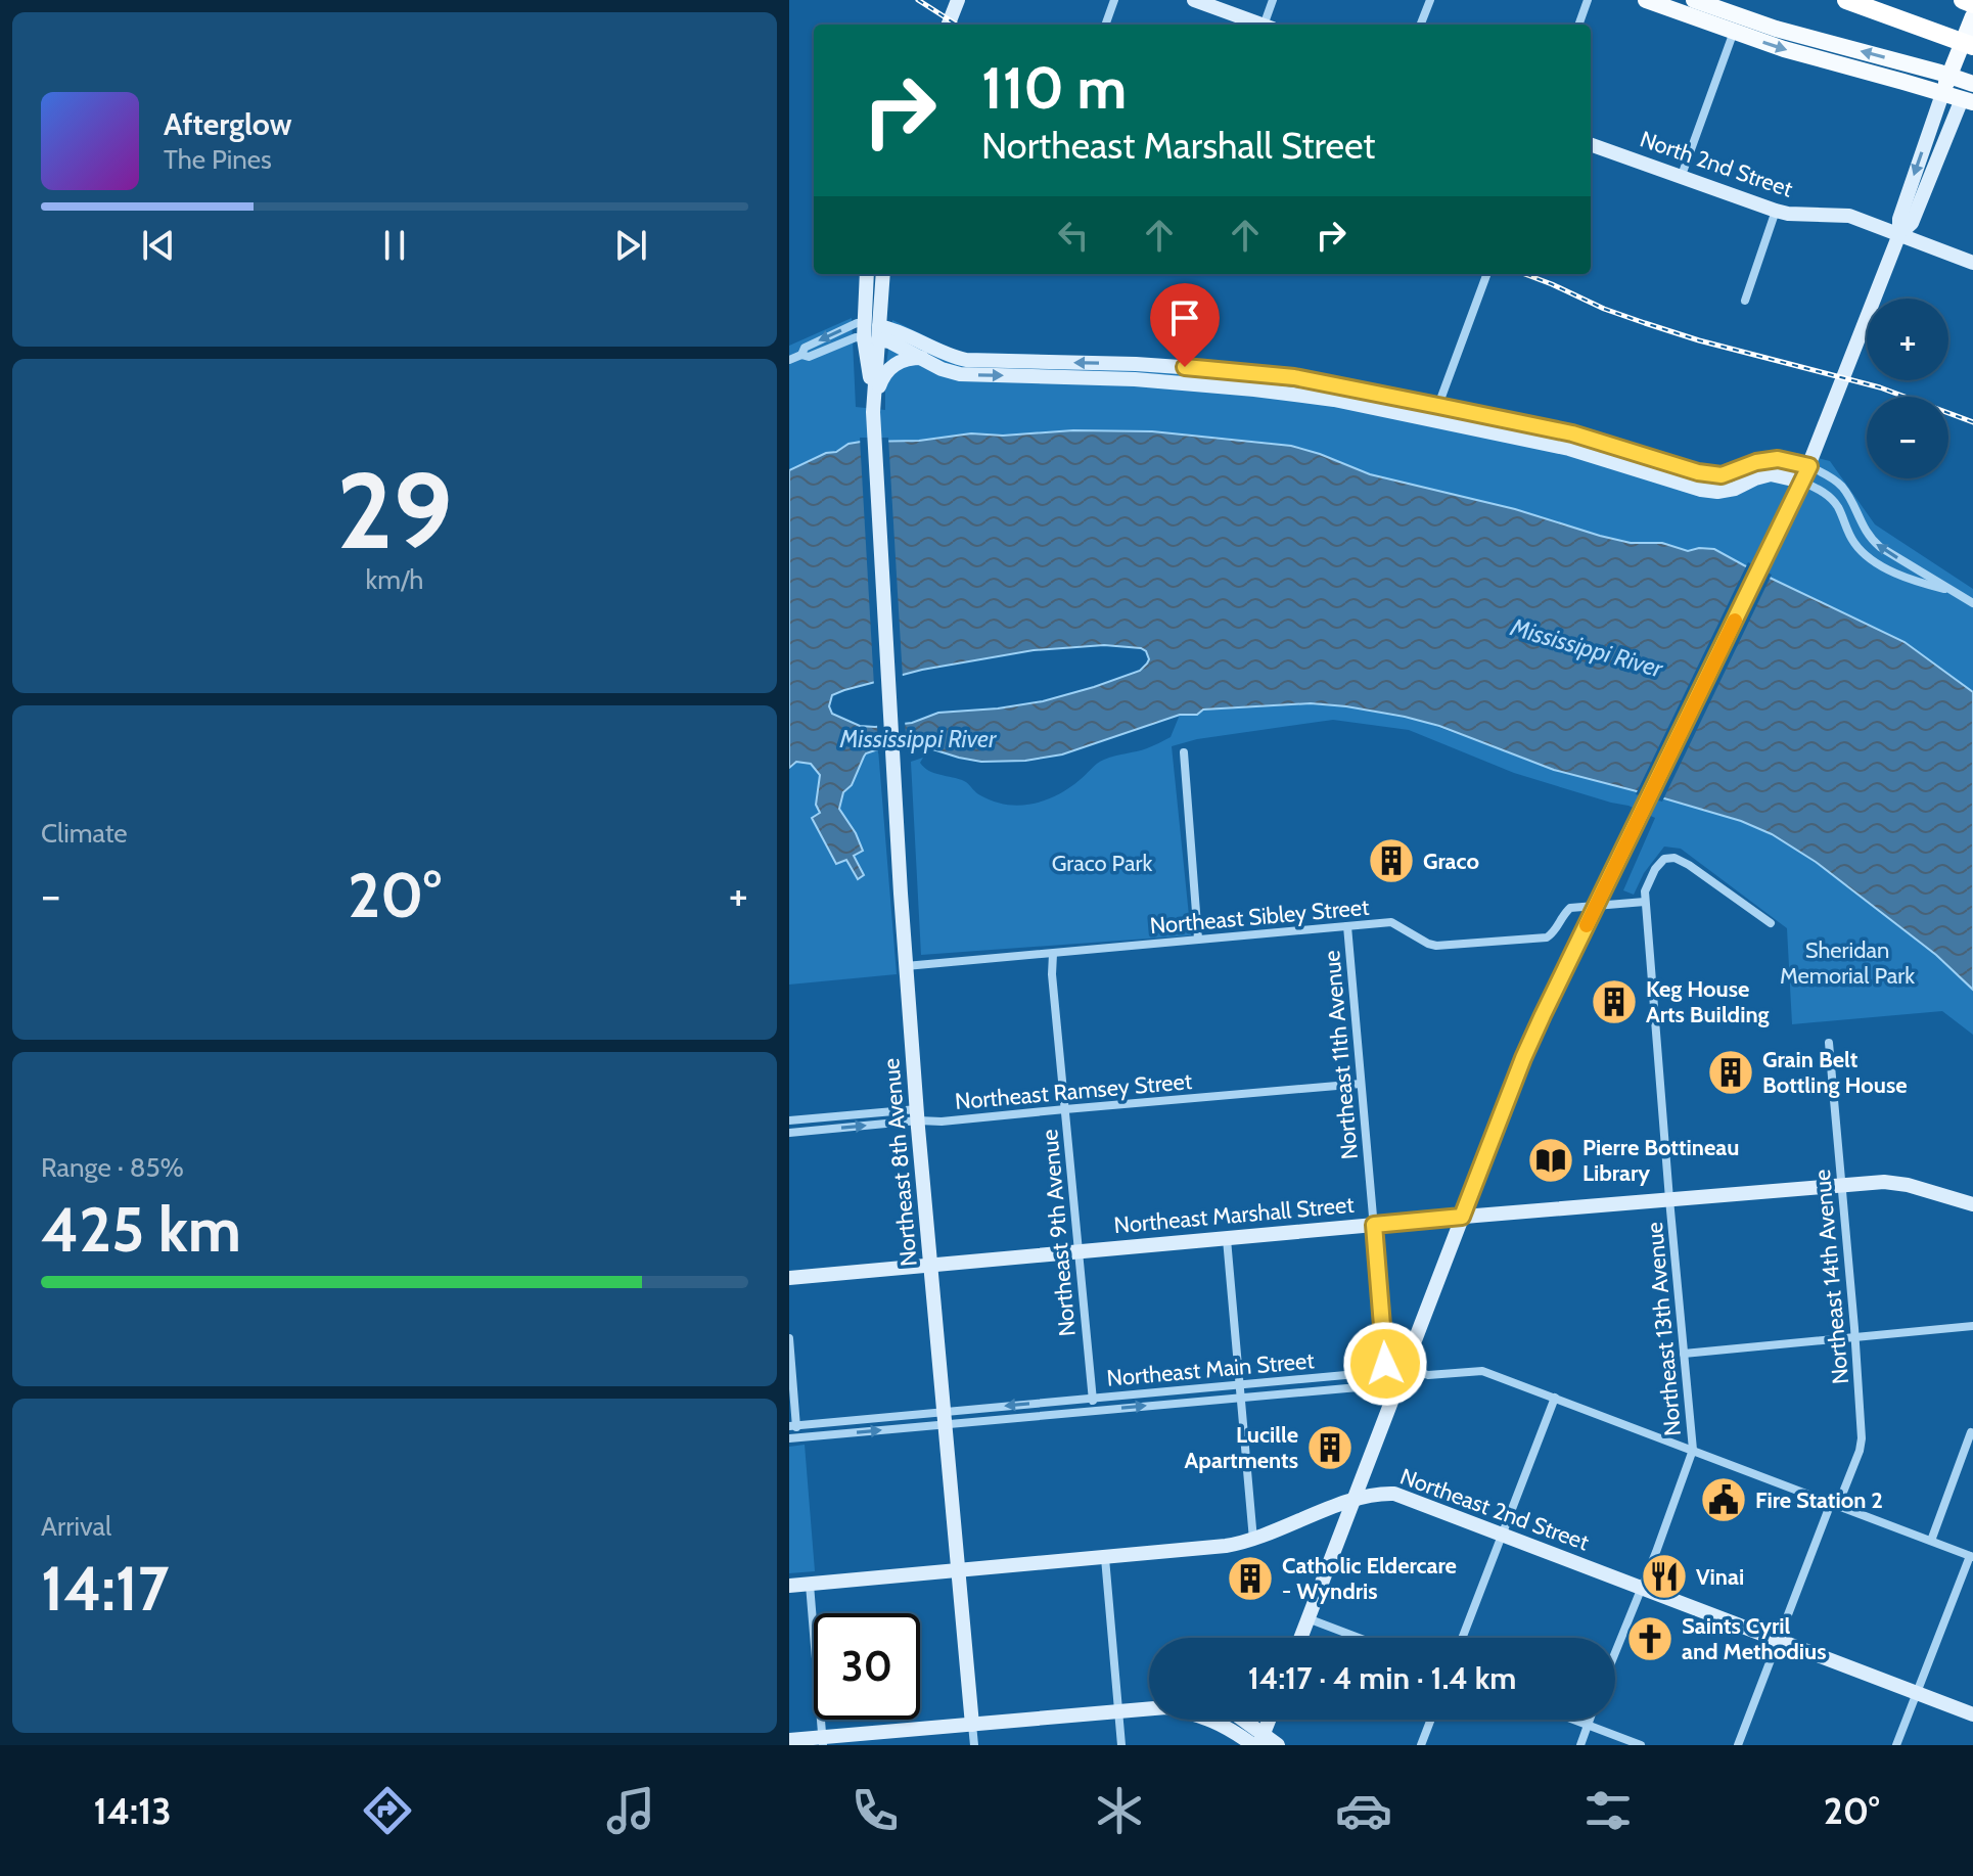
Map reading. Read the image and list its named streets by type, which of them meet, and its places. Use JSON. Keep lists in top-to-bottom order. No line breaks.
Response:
{"streets":{"street":["North 2nd Street","Northeast Sibley Street","Northeast 11th Avenue","Northeast Ramsey Street","Northeast 8th Avenue","Northeast Marshall Street","Northeast 9th Avenue","Northeast 14th Avenue","Northeast 13th Avenue","Northeast Main Street","Northeast 2nd Street"]},"crossings":[["Northeast Sibley Street","Northeast 11th Avenue"],["Northeast Sibley Street","Northeast 8th Avenue"],["Northeast Sibley Street","Northeast 9th Avenue"],["Northeast Sibley Street","Northeast 13th Avenue"],["Northeast 11th Avenue","Northeast Ramsey Street"],["Northeast 11th Avenue","Northeast Marshall Street"],["Northeast 11th Avenue","Northeast Main Street"],["Northeast Ramsey Street","Northeast 8th Avenue"],["Northeast Ramsey Street","Northeast 9th Avenue"],["Northeast 8th Avenue","Northeast Marshall Street"],["Northeast 8th Avenue","Northeast Main Street"],["Northeast 8th Avenue","Northeast 2nd Street"],["Northeast Marshall Street","Northeast 9th Avenue"],["Northeast Marshall Street","Northeast 14th Avenue"],["Northeast Marshall Street","Northeast 13th Avenue"],["Northeast 9th Avenue","Northeast Main Street"],["Northeast 14th Avenue","Northeast 2nd Street"],["Northeast 13th Avenue","Northeast 2nd Street"]],"water":["Mississippi River"],"parks":["Graco Park","Sheridan Memorial Park"],"places":{"building":["Graco","Keg House Arts Building","Grain Belt Bottling House","Lucille Apartments","Catholic Eldercare - Wyndris"],"library":["Pierre Bottineau Library"],"public building":["Fire Station 2"],"restaurant":["Vinai"],"church":["Saints Cyril and Methodius"]},"page":{"turn":["110 m","Northeast Marshall Street"],"song":["Afterglow","The Pines"],"map_buttons":["+","−"],"tile":[["29","km/h"],"Climate",["Range · 85%","425 km"],["Arrival","14:17"]],"heat":["−","20°","+"],"limit":"30","trip":"14:17 · 4 min · 1.4 km","tabs":["14:13","20°"]}}
